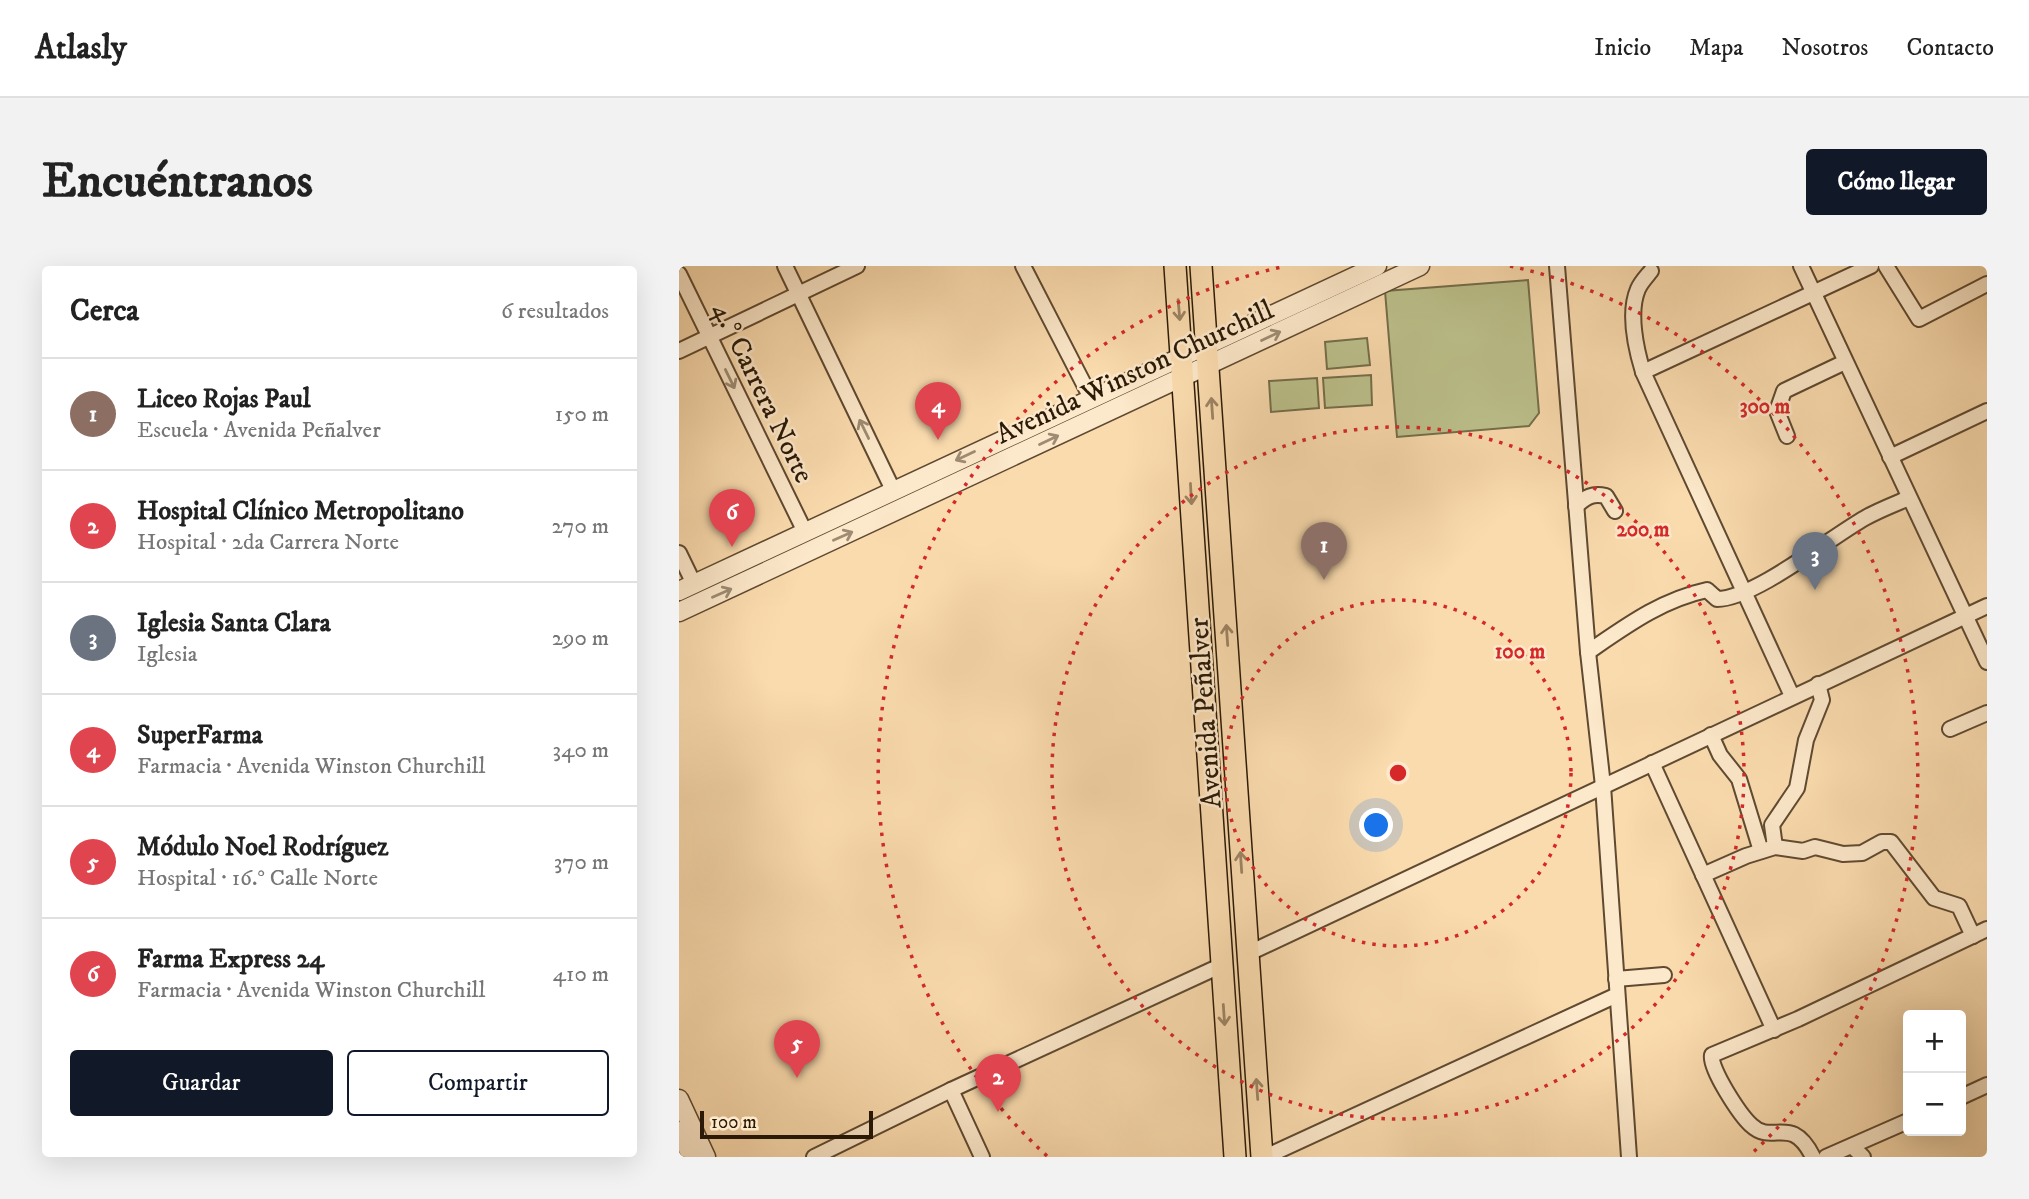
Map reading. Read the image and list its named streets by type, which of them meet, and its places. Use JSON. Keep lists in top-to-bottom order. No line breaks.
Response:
{"streets":{"main road":["Avenida Peñalver"],"street":["Avenida Winston Churchill","4.° Carrera Norte"]},"crossings":[["Avenida Winston Churchill","4.° Carrera Norte"],["Avenida Winston Churchill","Avenida Peñalver"]],"scale_bar":"100 m","page":{"header":"Atlasly","nav":["Inicio","Mapa","Nosotros","Contacto"],"buttons":["Cómo llegar",["Guardar","Compartir"]],"title":"Encuéntranos","heading":["Cerca","6 resultados"],"list":[{"mark":"1","name":"Liceo Rojas Paul","note":"Escuela · Avenida Peñalver","value":"150 m"},{"mark":"2","name":"Hospital Clínico Metropolitano","note":"Hospital · 2da Carrera Norte","value":"270 m"},{"mark":"3","name":"Iglesia Santa Clara","note":"Iglesia","value":"290 m"},{"mark":"4","name":"SuperFarma","note":"Farmacia · Avenida Winston Churchill","value":"340 m"},{"mark":"5","name":"Módulo Noel Rodríguez","note":"Hospital · 16.° Calle Norte","value":"370 m"},{"mark":"6","name":"Farma Express 24","note":"Farmacia · Avenida Winston Churchill","value":"410 m"}],"pins":["4","6","1","3","5","2"],"map_buttons":["+","−"],"scale":"100 m"},"rings":["300 m","200 m","100 m"]}
